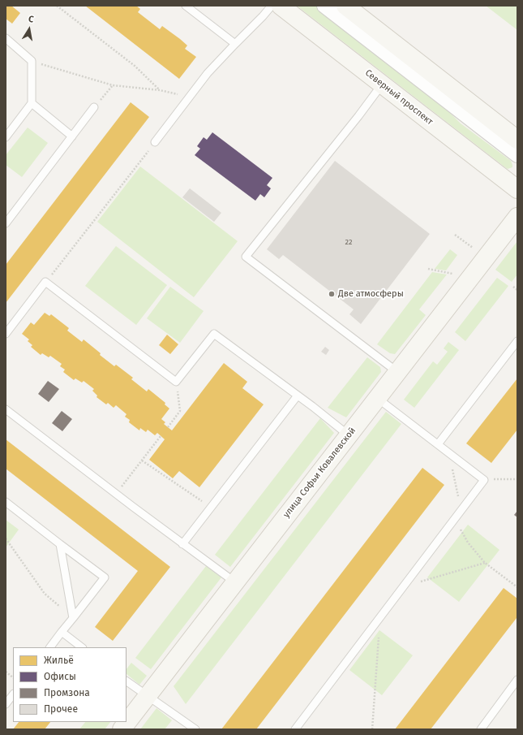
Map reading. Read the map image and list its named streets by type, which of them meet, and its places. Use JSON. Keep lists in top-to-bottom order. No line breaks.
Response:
{"streets":{"street":["Северный проспект","улица Софьи Ковалевской"]},"places":["Две атмосферы"],"house_numbers":["22"],"legend":["Жильё","Офисы","Промзона","Прочее"],"north":"top"}
